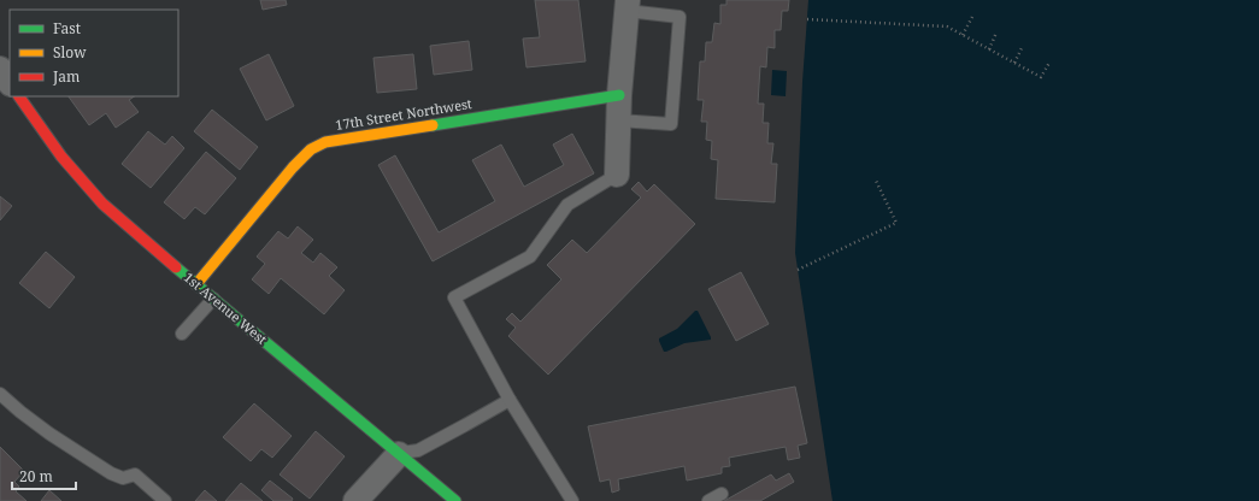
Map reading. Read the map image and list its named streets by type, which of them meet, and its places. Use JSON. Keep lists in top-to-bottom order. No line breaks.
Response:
{"streets":{"street":["17th Street Northwest","1st Avenue West"]},"crossings":[["17th Street Northwest","1st Avenue West"]],"legend":["Fast","Slow","Jam"],"scale_bar":"20 m"}
